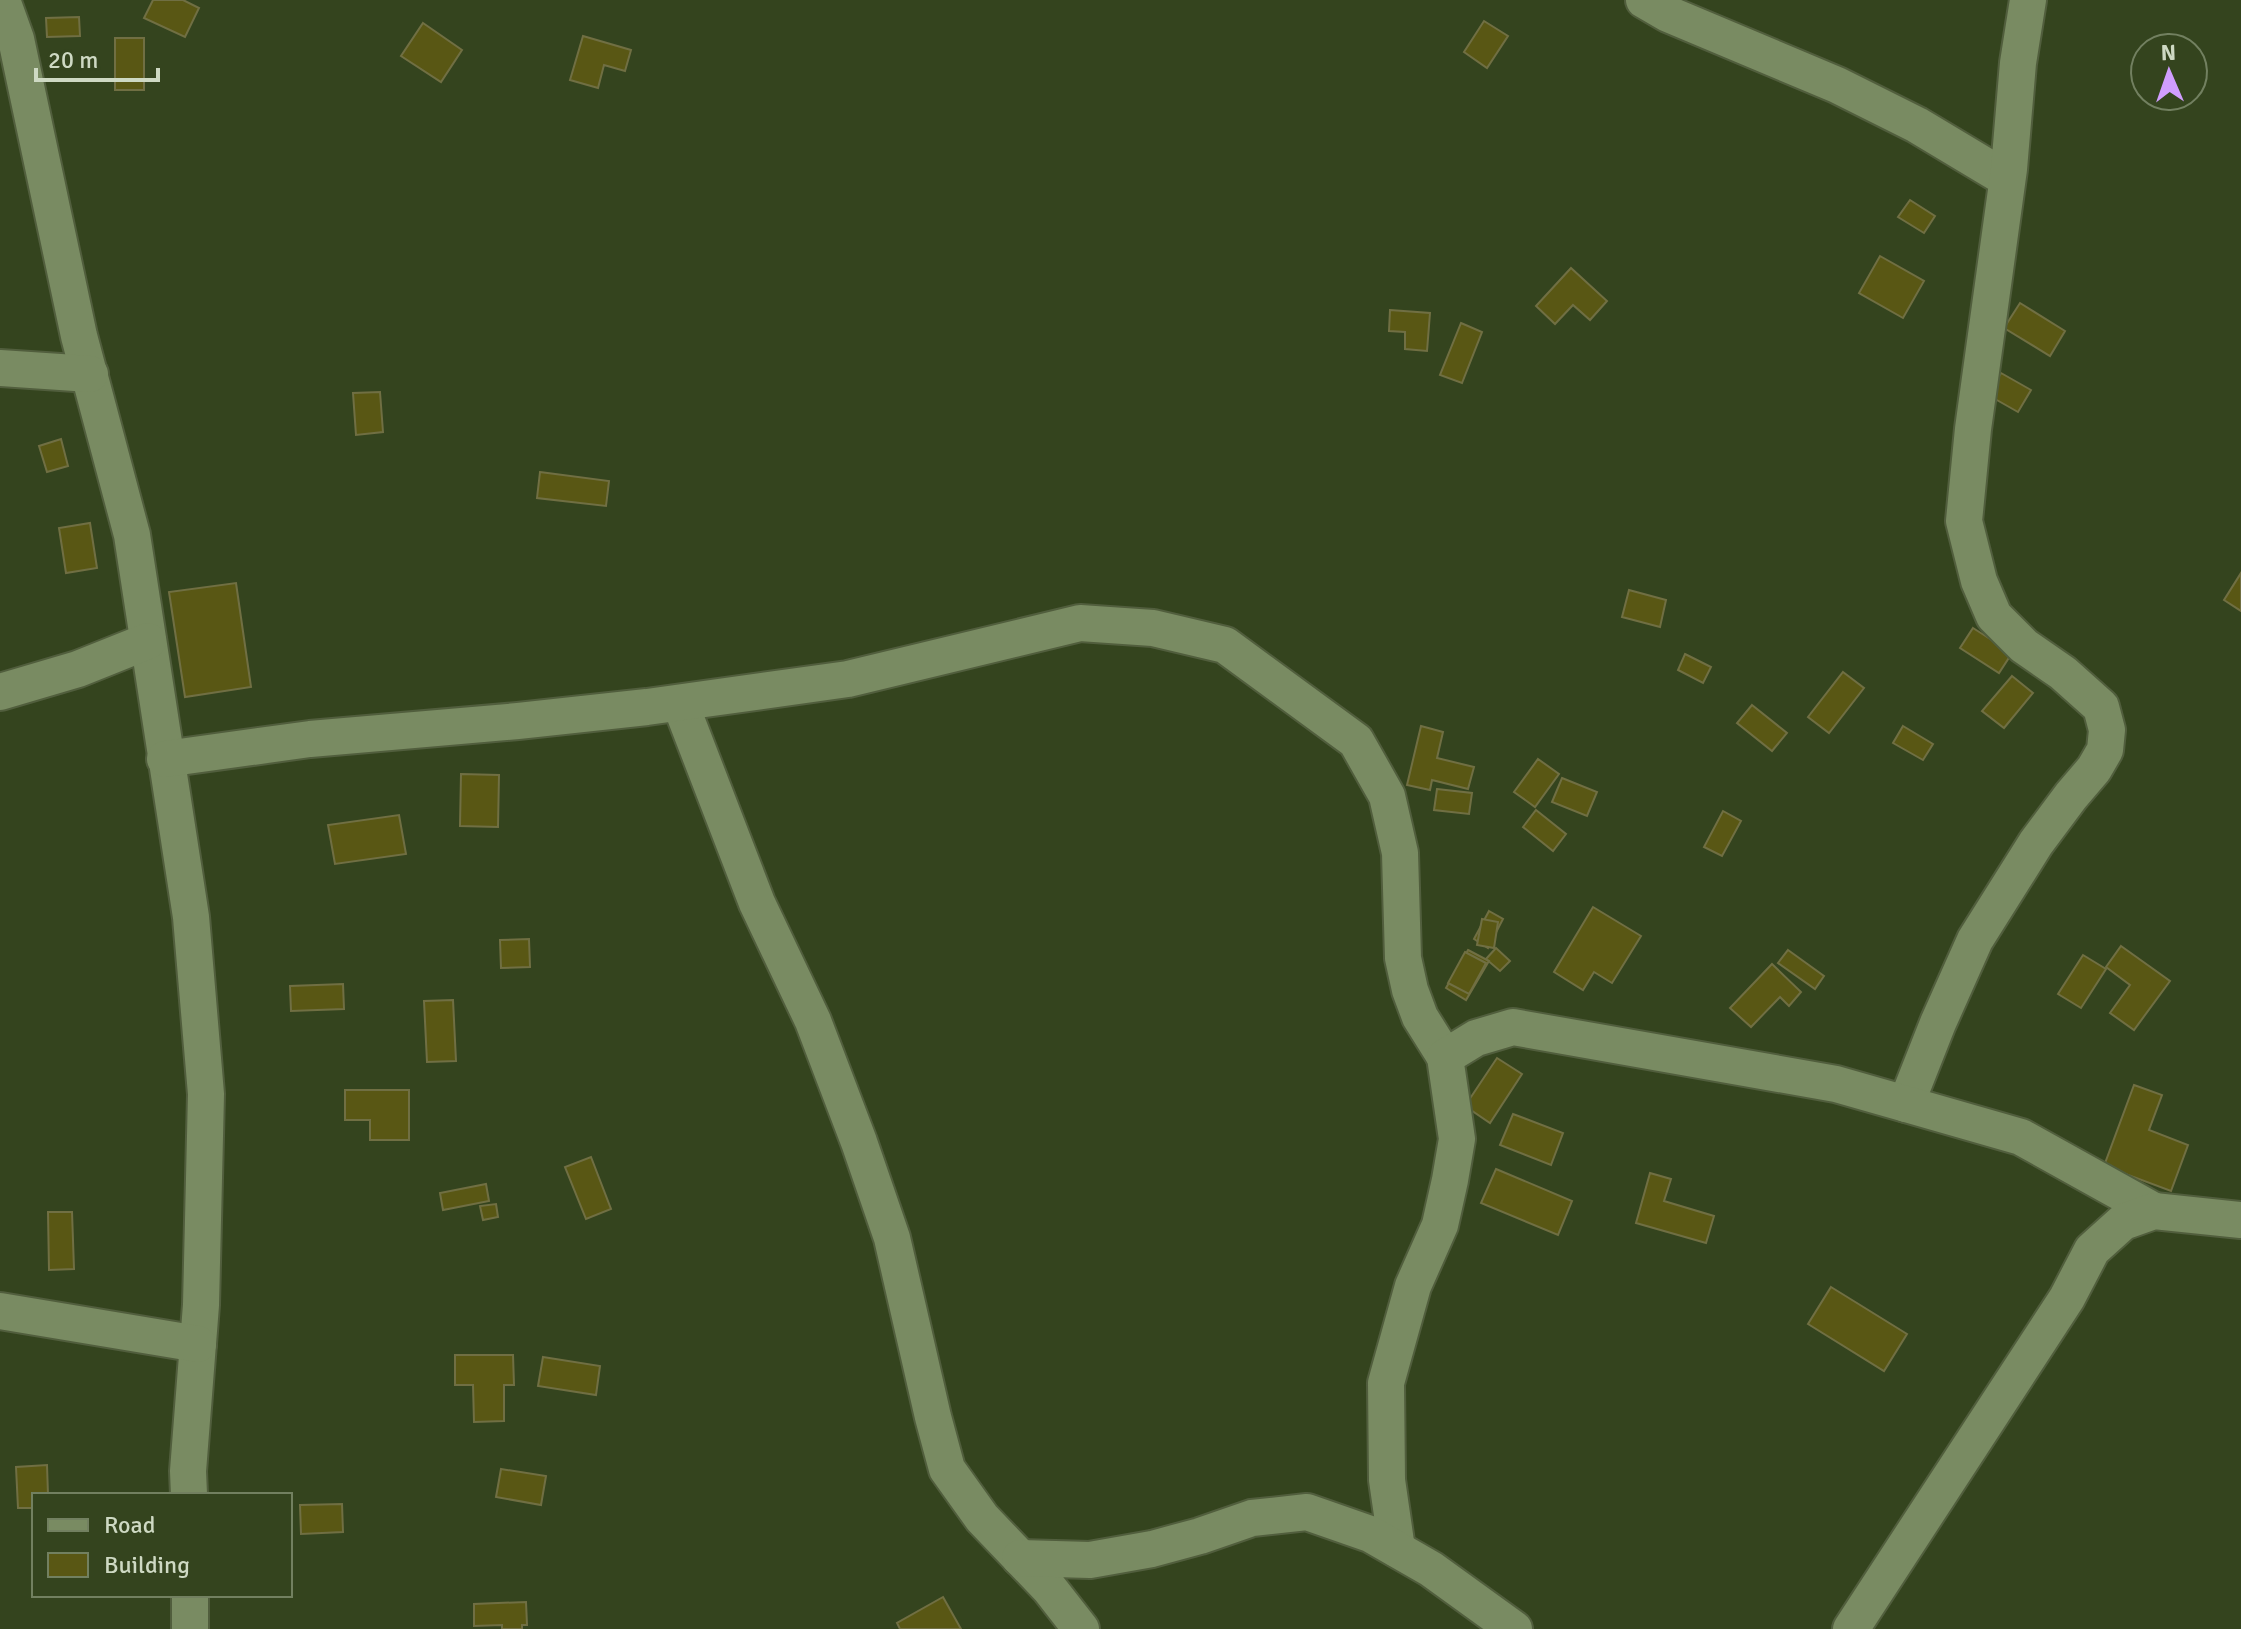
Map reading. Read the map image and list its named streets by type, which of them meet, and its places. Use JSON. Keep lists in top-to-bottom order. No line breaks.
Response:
{"legend":["Road","Building"],"scale_bar":"20 m","north":"top"}
